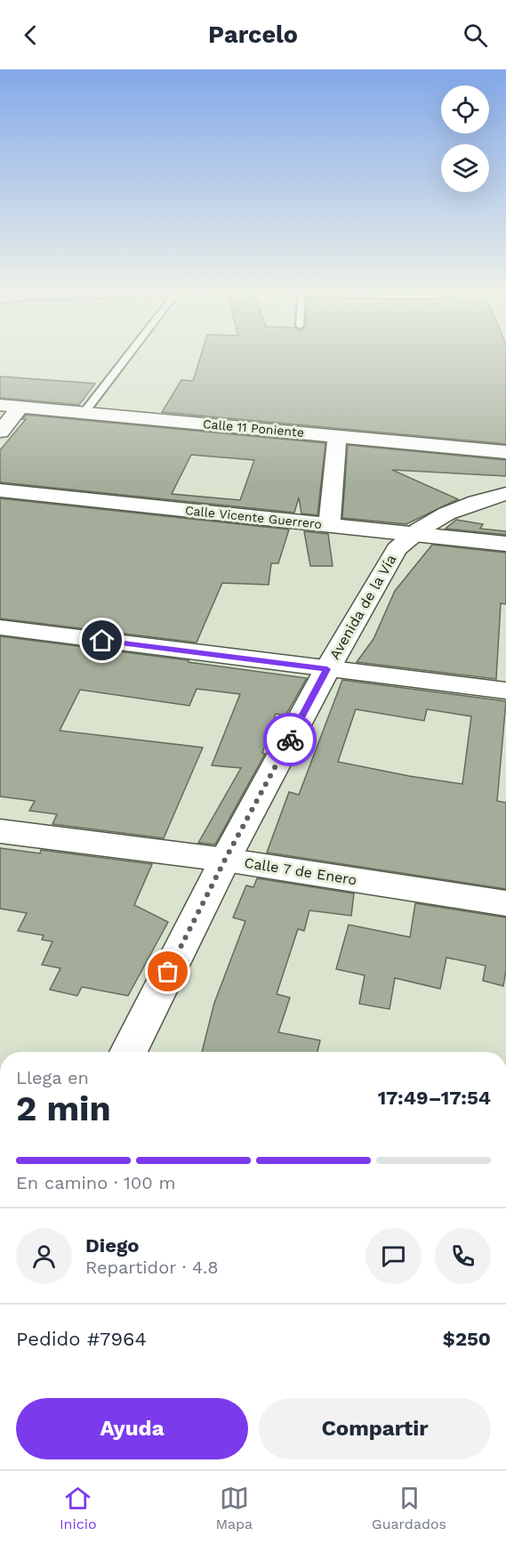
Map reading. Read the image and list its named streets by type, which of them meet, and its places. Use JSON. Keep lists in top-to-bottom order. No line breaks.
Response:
{"streets":{"street":["Calle 11 Poniente","Calle Vicente Guerrero","Avenida de la Vía","Calle 7 de Enero"]},"crossings":[["Calle Vicente Guerrero","Avenida de la Vía"],["Avenida de la Vía","Calle 7 de Enero"]],"page":{"header":"Parcelo","heading":["2 min","Llega en","17:49–17:54"],"panel":["Diego","Repartidor · 4.8","Pedido #7964","$250"],"bar":"En camino · 100 m","buttons":["Ayuda","Compartir"],"tabs":["Inicio","Mapa","Guardados"]}}
